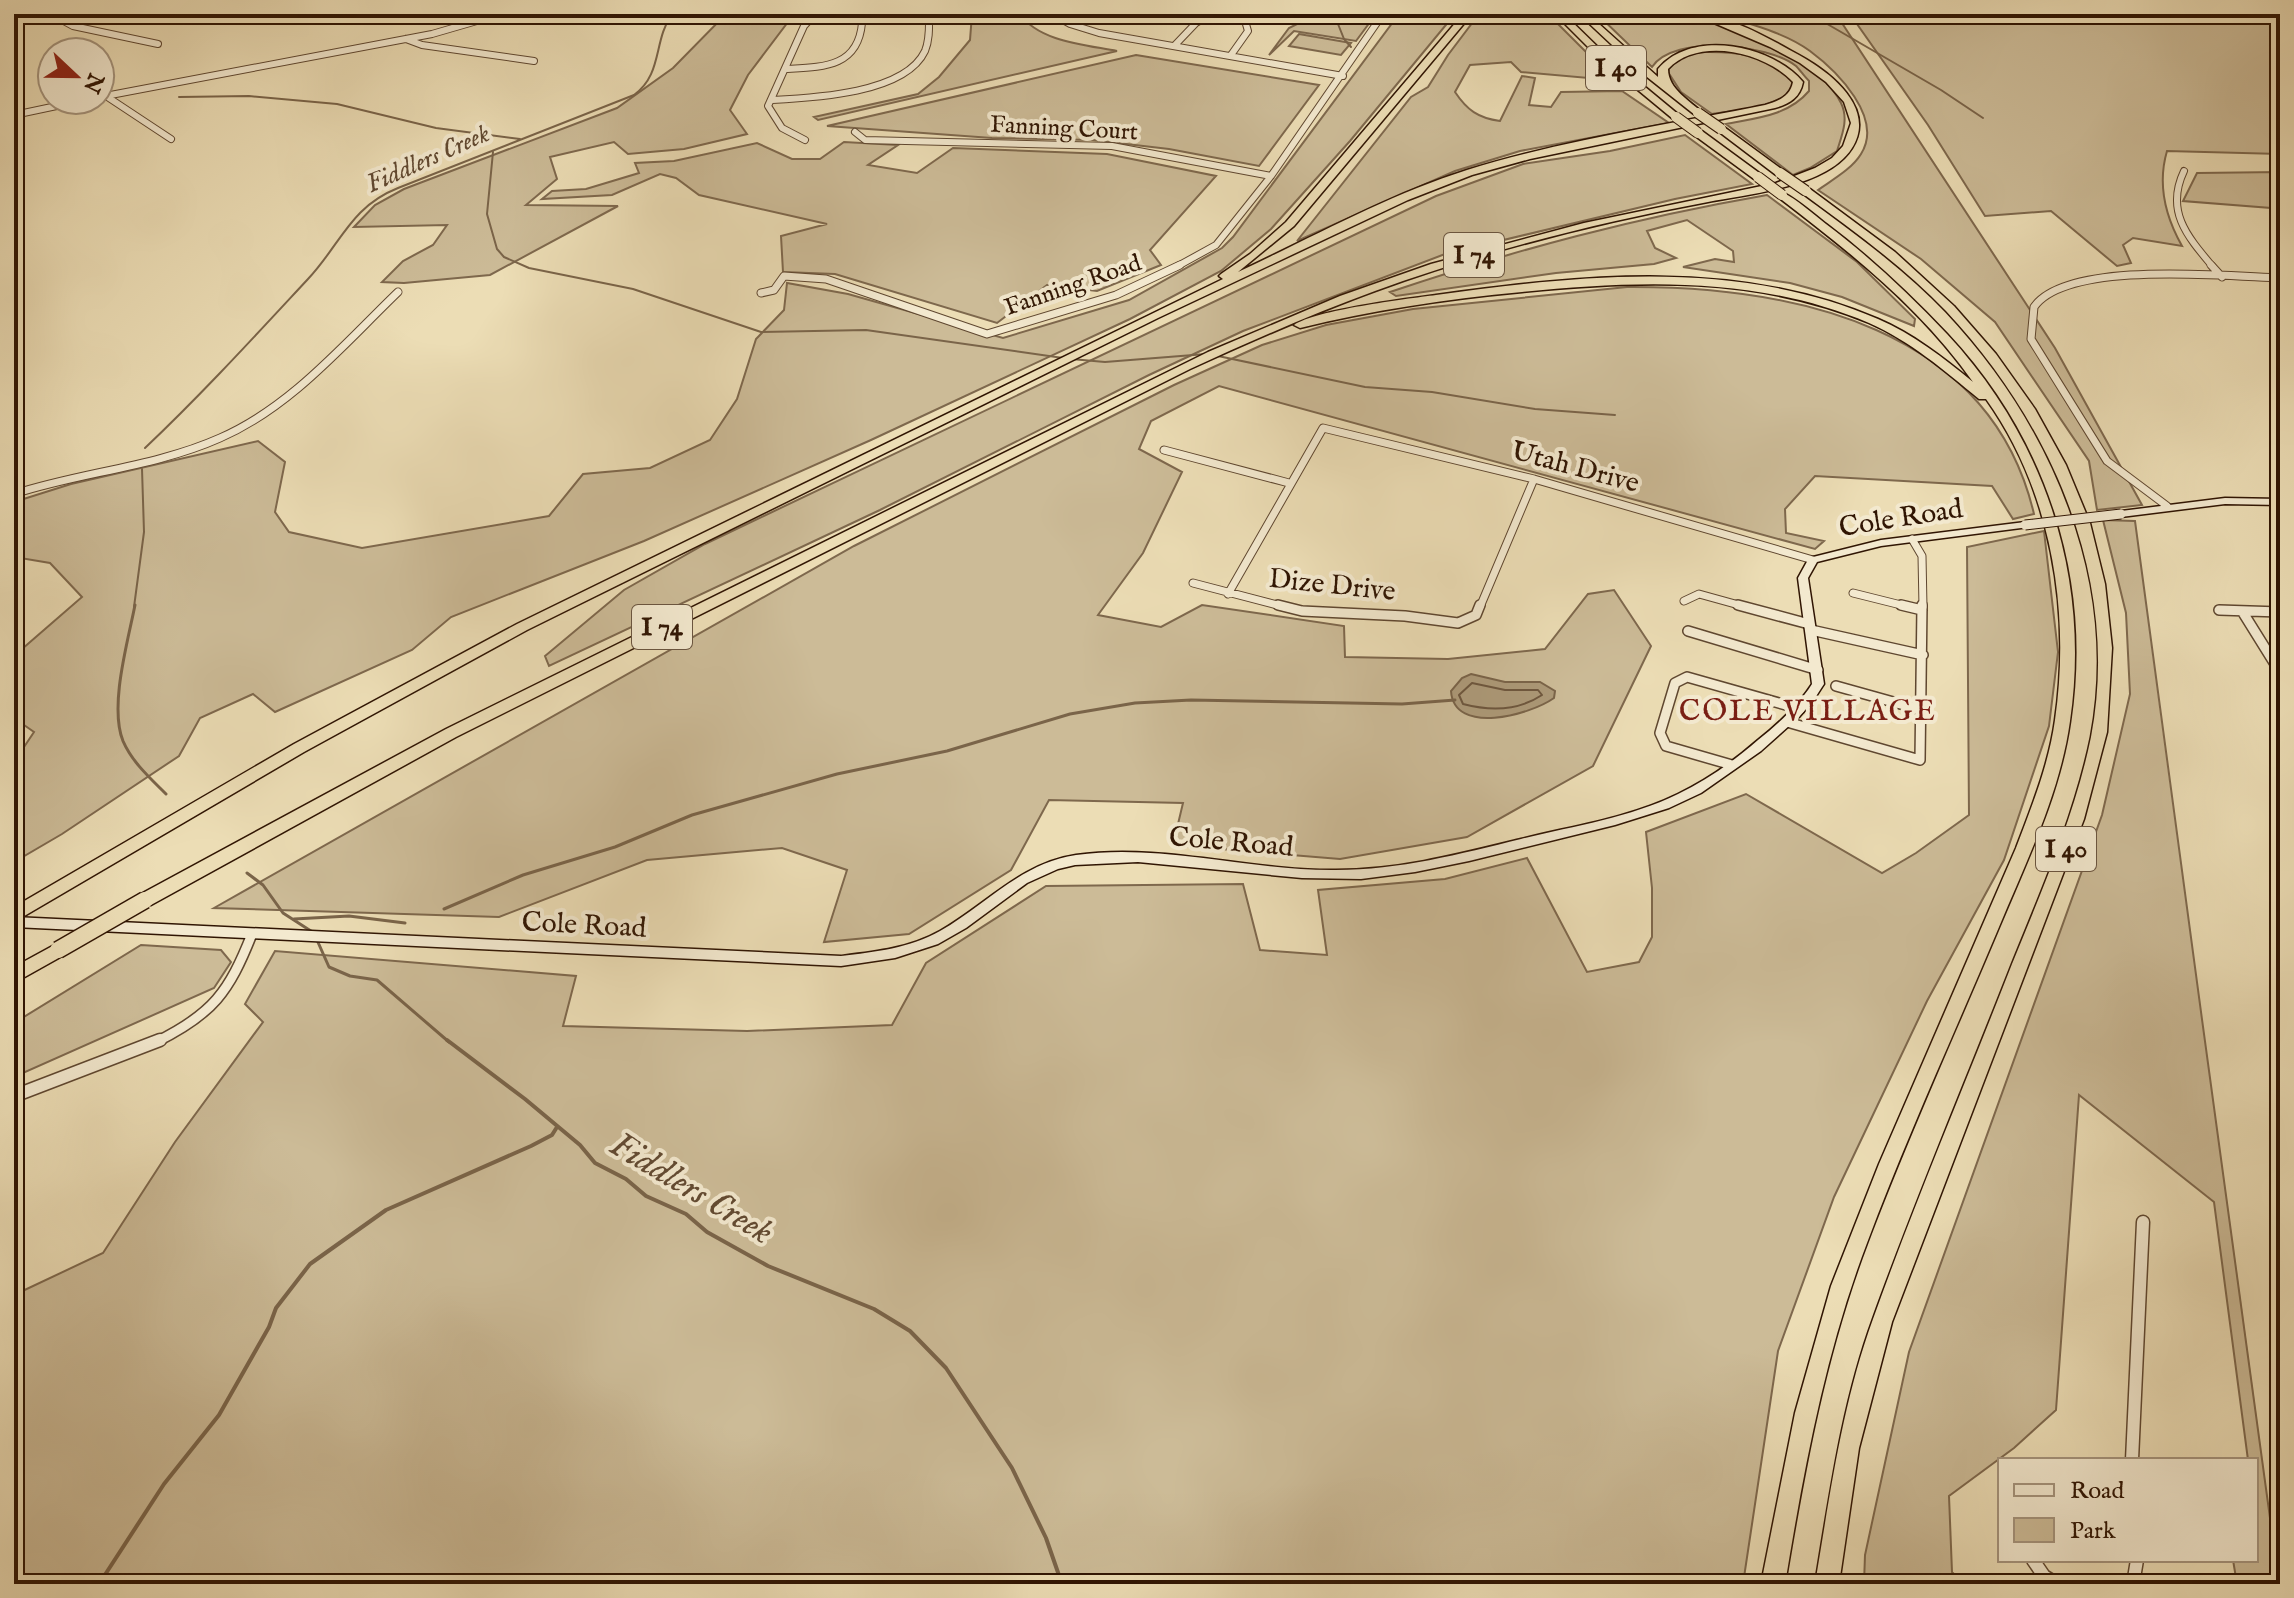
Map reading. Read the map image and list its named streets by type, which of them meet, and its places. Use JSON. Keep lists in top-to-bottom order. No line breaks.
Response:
{"streets":{"highway":["I 40","I 74"],"street":["Fanning Court","Fanning Road","Utah Drive","Cole Road","Dize Drive"]},"crossings":[["Fanning Court","Fanning Road"],["Utah Drive","Cole Road"],["Utah Drive","Dize Drive"]],"districts":["COLE VILLAGE"],"water":["Fiddlers Creek"],"legend":["Road","Park"],"north":"right"}
